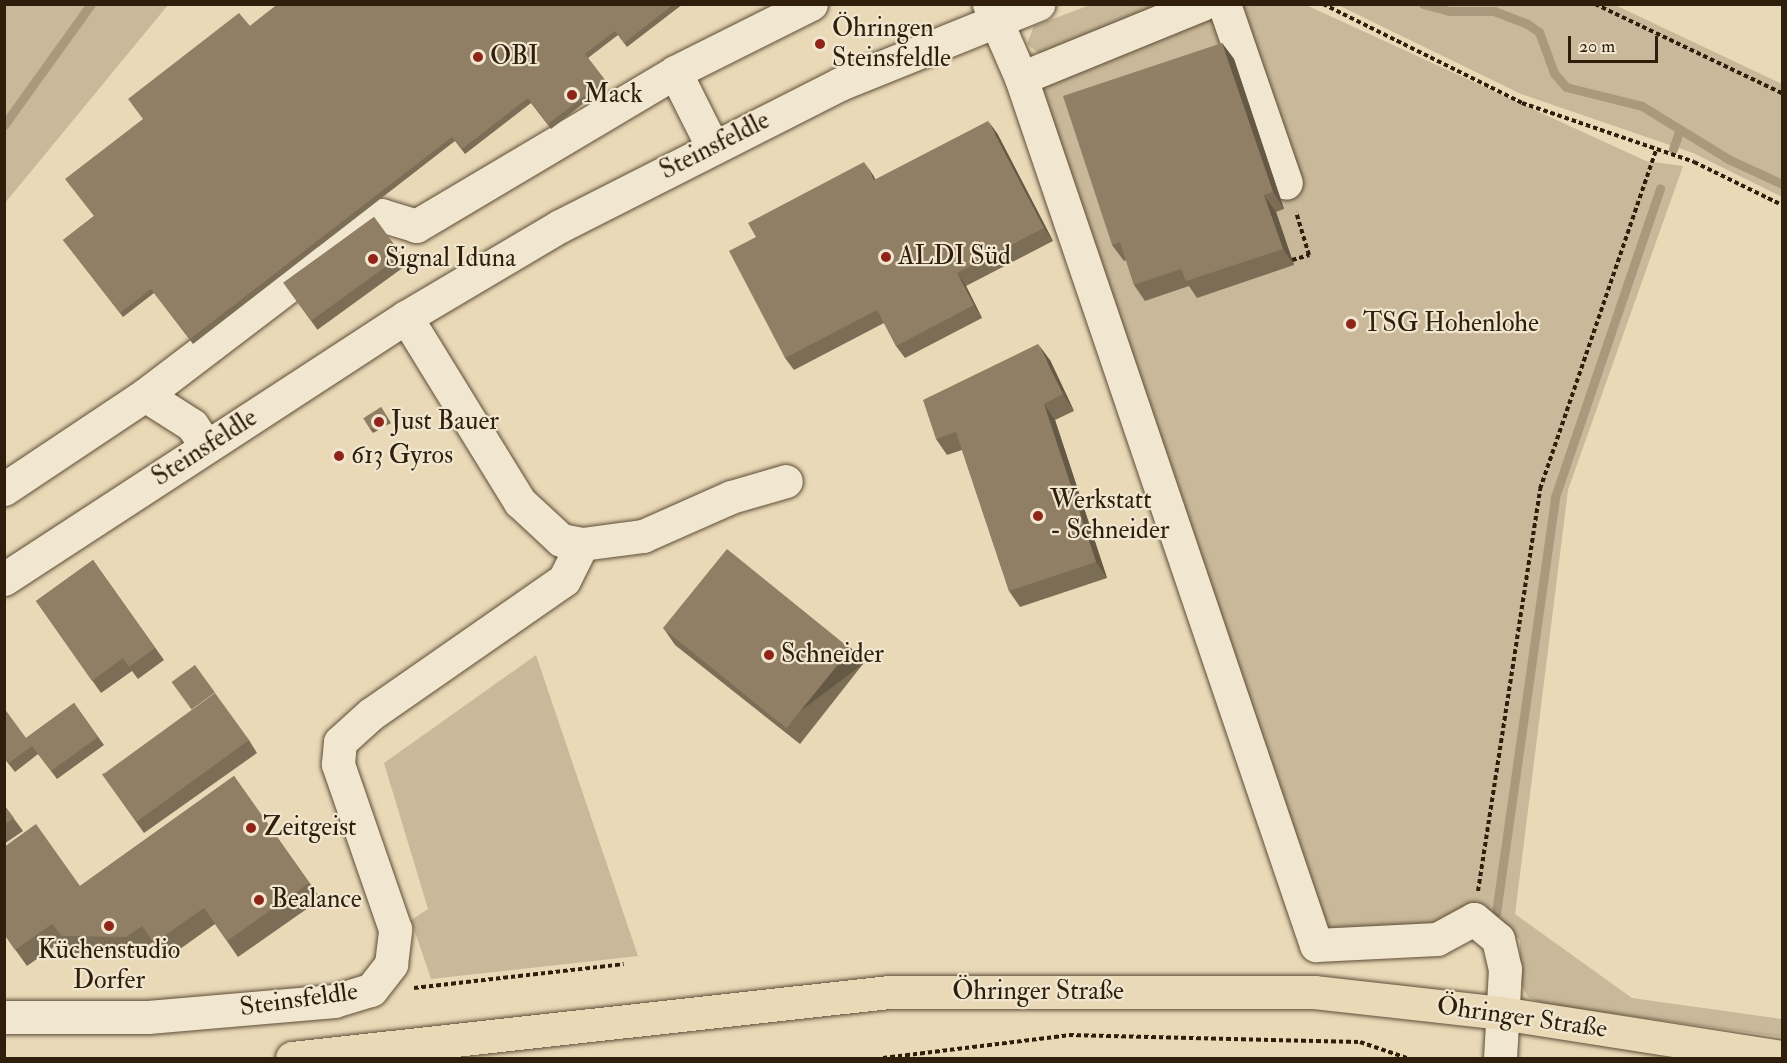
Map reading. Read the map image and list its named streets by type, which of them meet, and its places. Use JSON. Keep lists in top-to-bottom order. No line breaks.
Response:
{"streets":{"main road":["Öhringer Straße"],"street":["Steinsfeldle"]},"places":["Öhringen Steinsfeldle","OBI","Mack","ALDI Süd","Signal Iduna","TSG Hohenlohe","Just Bauer","613 Gyros","Werkstatt - Schneider","Schneider","Zeitgeist","Bealance","Küchenstudio Dorfer"],"scale_bar":"20 m"}
